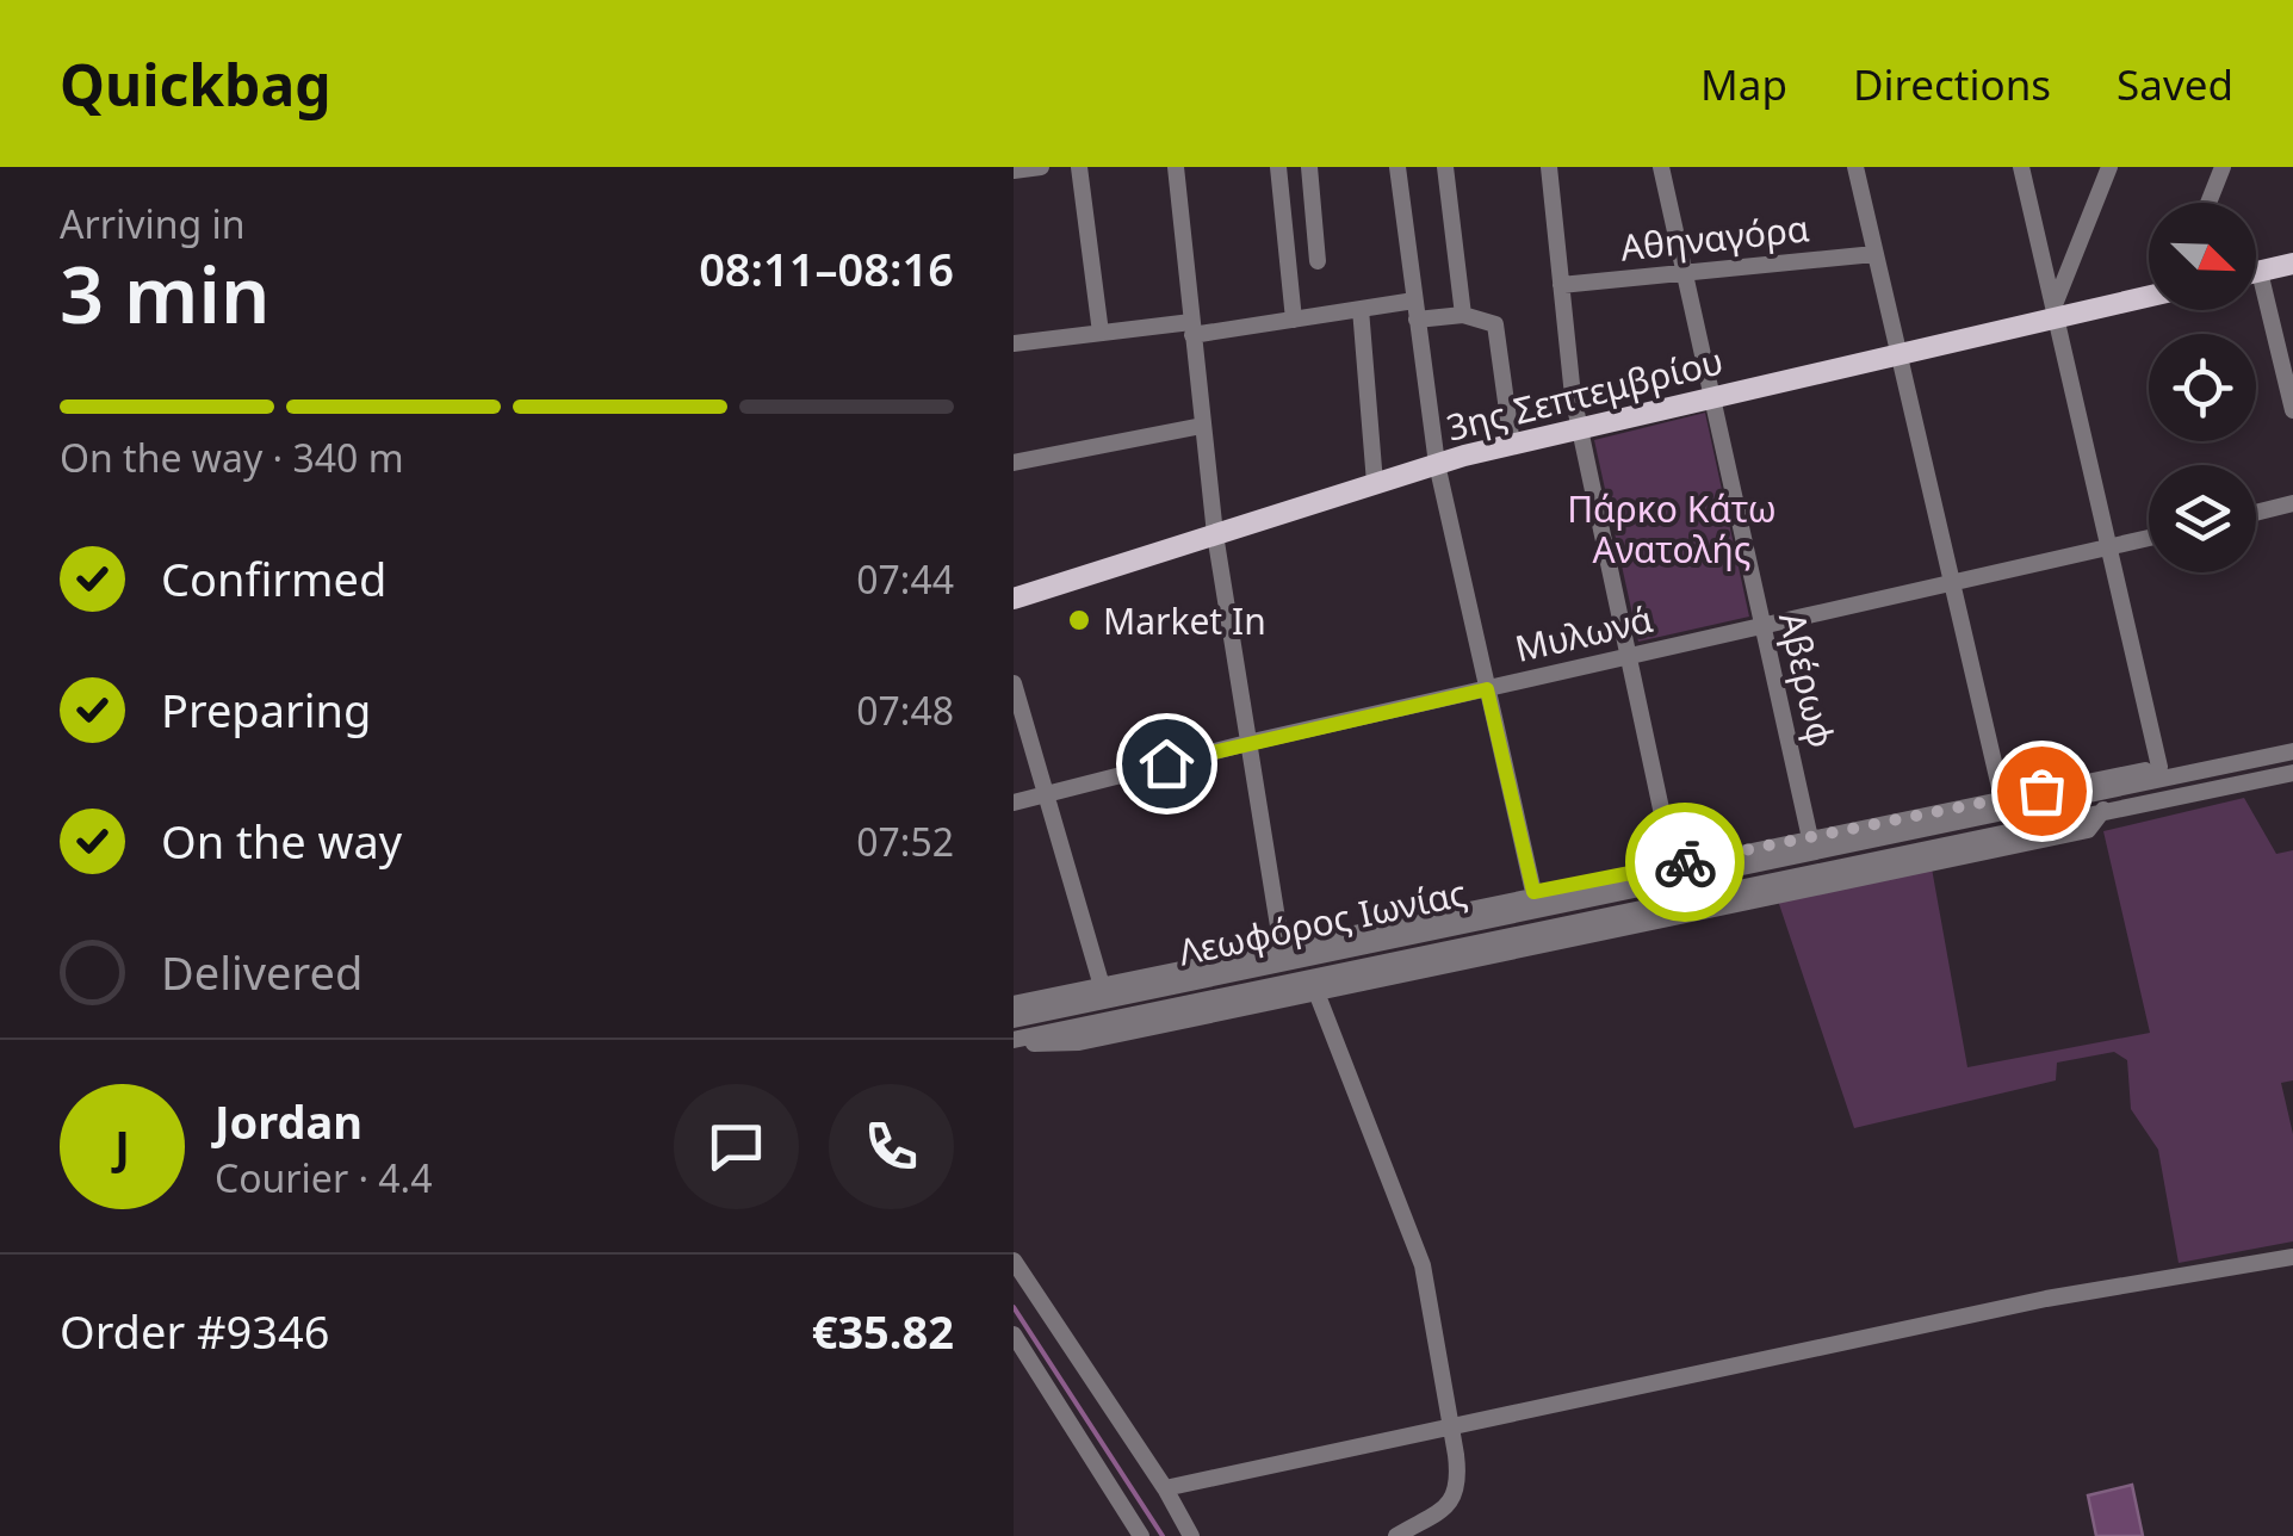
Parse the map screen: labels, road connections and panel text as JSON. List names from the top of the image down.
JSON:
{
  "streets": {
    "main road": ["3ης Σεπτεμβρίου"],
    "street": [
      "Αθηναγόρα",
      "Μυλωνά",
      "Αβέρωφ",
      "Λεωφόρος Ιωνίας"
    ]
  },
  "crossings": [
    ["Αθηναγόρα", "Αβέρωφ"],
    ["3ης Σεπτεμβρίου", "Αβέρωφ"],
    ["Μυλωνά", "Αβέρωφ"],
    ["Αβέρωφ", "Λεωφόρος Ιωνίας"]
  ],
  "parks": ["Πάρκο Κάτω Ανατολής"],
  "places": ["Market In"],
  "north": "bottom right",
  "page": {
    "header": "Quickbag",
    "nav": ["Map", "Directions", "Saved"],
    "heading": ["3 min", "Arriving in", "08:11–08:16"],
    "panel": [
      "Jordan",
      "Courier · 4.4",
      "Order #9346",
      "€35.82"
    ],
    "bar": "On the way · 340 m",
    "list": [
      ["Confirmed", "07:44"],
      ["Preparing", "07:48"],
      ["On the way", "07:52"],
      "Delivered"
    ],
    "round": "J"
  }
}
